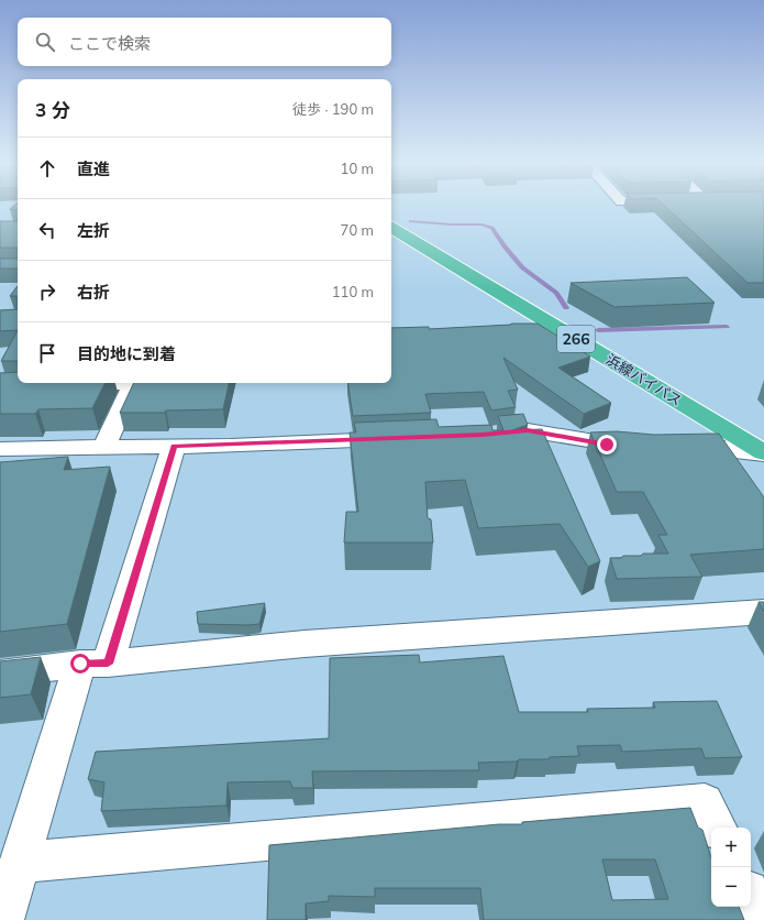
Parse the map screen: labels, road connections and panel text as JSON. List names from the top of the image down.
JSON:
{
  "streets": {
    "highway": ["266", "浜線バイパス"]
  },
  "page": {
    "search": "ここで検索",
    "heading": ["3 分", "徒歩 · 190 m"],
    "list": [
      ["直進", "10 m"],
      ["左折", "70 m"],
      ["右折", "110 m"],
      "目的地に到着"
    ],
    "map_buttons": ["+", "−"]
  }
}
